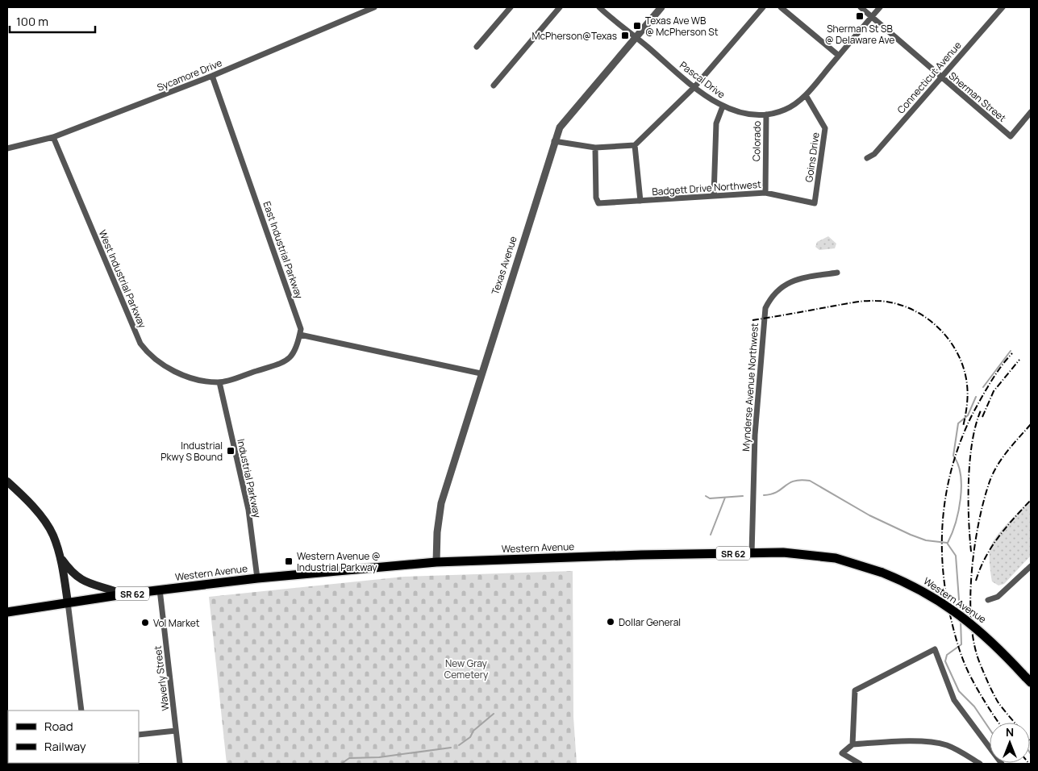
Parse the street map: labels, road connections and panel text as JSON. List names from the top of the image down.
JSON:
{
  "streets": {
    "main road": ["Western Avenue", "SR 62"],
    "street": [
      "Sycamore Drive",
      "Connecticut Avenue",
      "Pascal Drive",
      "Sherman Street",
      "Colorado",
      "Goins Drive",
      "Badgett Drive Northwest",
      "East Industrial Parkway",
      "Texas Avenue",
      "West Industrial Parkway",
      "Mynderse Avenue Northwest",
      "Industrial Parkway",
      "Waverly Street"
    ]
  },
  "crossings": [
    ["Sycamore Drive", "East Industrial Parkway"],
    ["Sycamore Drive", "West Industrial Parkway"],
    ["Connecticut Avenue", "Sherman Street"],
    ["Pascal Drive", "Sherman Street"],
    ["Pascal Drive", "Colorado"],
    ["Pascal Drive", "Goins Drive"],
    ["Pascal Drive", "Texas Avenue"],
    ["Colorado", "Badgett Drive Northwest"],
    ["Goins Drive", "Badgett Drive Northwest"],
    ["Texas Avenue", "Western Avenue"],
    ["West Industrial Parkway", "Industrial Parkway"],
    ["Mynderse Avenue Northwest", "Western Avenue"],
    ["Industrial Parkway", "Western Avenue"],
    ["Western Avenue", "Waverly Street"]
  ],
  "parks": ["New Gray Cemetery"],
  "places": {
    "transit": [
      "Sherman St SB @ Delaware Ave",
      "Texas Ave WB @ McPherson St",
      "McPherson@Texas",
      "Industrial Pkwy S Bound",
      "Western Avenue @ Industrial Parkway"
    ],
    "other": ["Dollar General", "Vol Market"]
  },
  "legend": ["Road", "Railway"],
  "scale_bar": "100 m",
  "north": "top"
}
